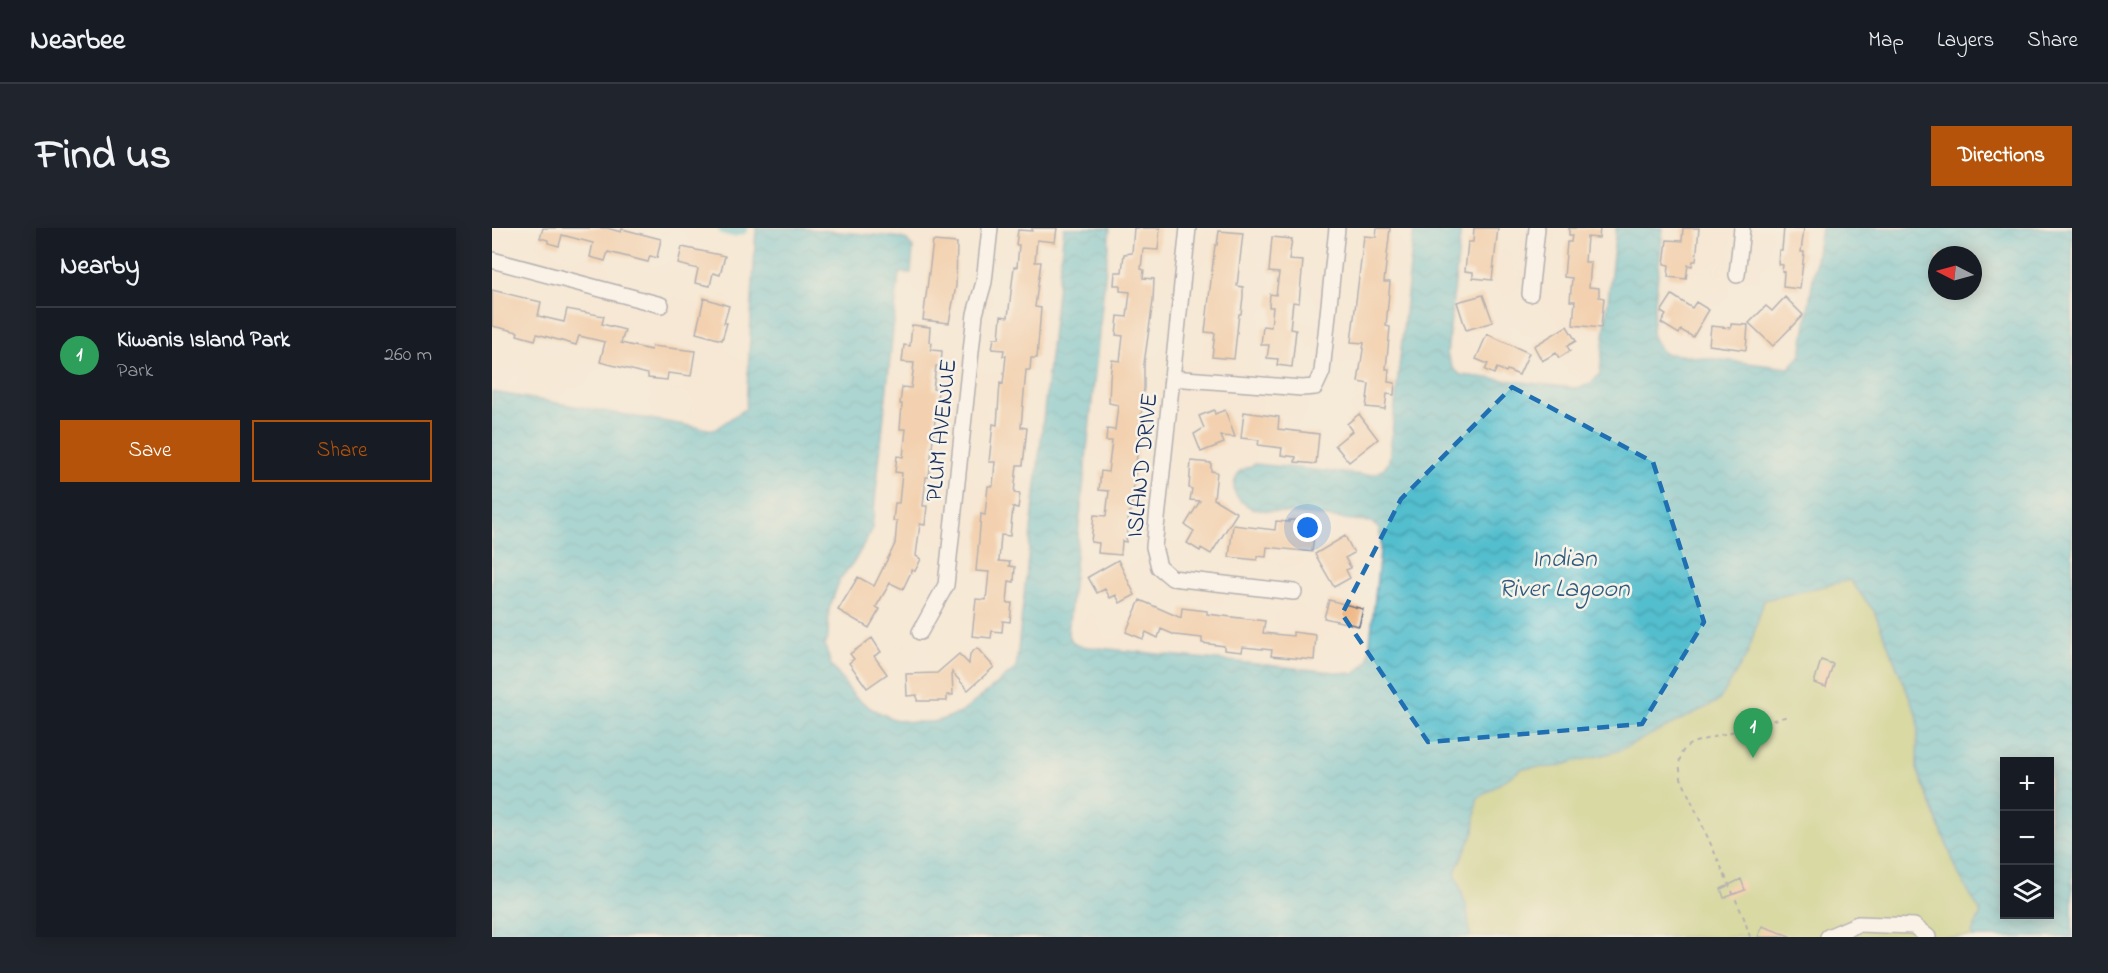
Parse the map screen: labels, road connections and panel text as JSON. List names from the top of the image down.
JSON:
{
  "streets": {
    "street": ["PLUM AVENUE", "ISLAND DRIVE"]
  },
  "water": ["Indian River Lagoon"],
  "north": "left",
  "page": {
    "header": "Nearbee",
    "nav": ["Map", "Layers", "Share"],
    "title": "Find us",
    "buttons": [
      "Directions",
      ["Save", "Share"]
    ],
    "heading": "Nearby",
    "list": [
      {
        "mark": "1",
        "name": "Kiwanis Island Park",
        "note": "Park",
        "value": "260 m"
      }
    ],
    "pins": "1",
    "map_buttons": ["+", "−"]
  }
}
